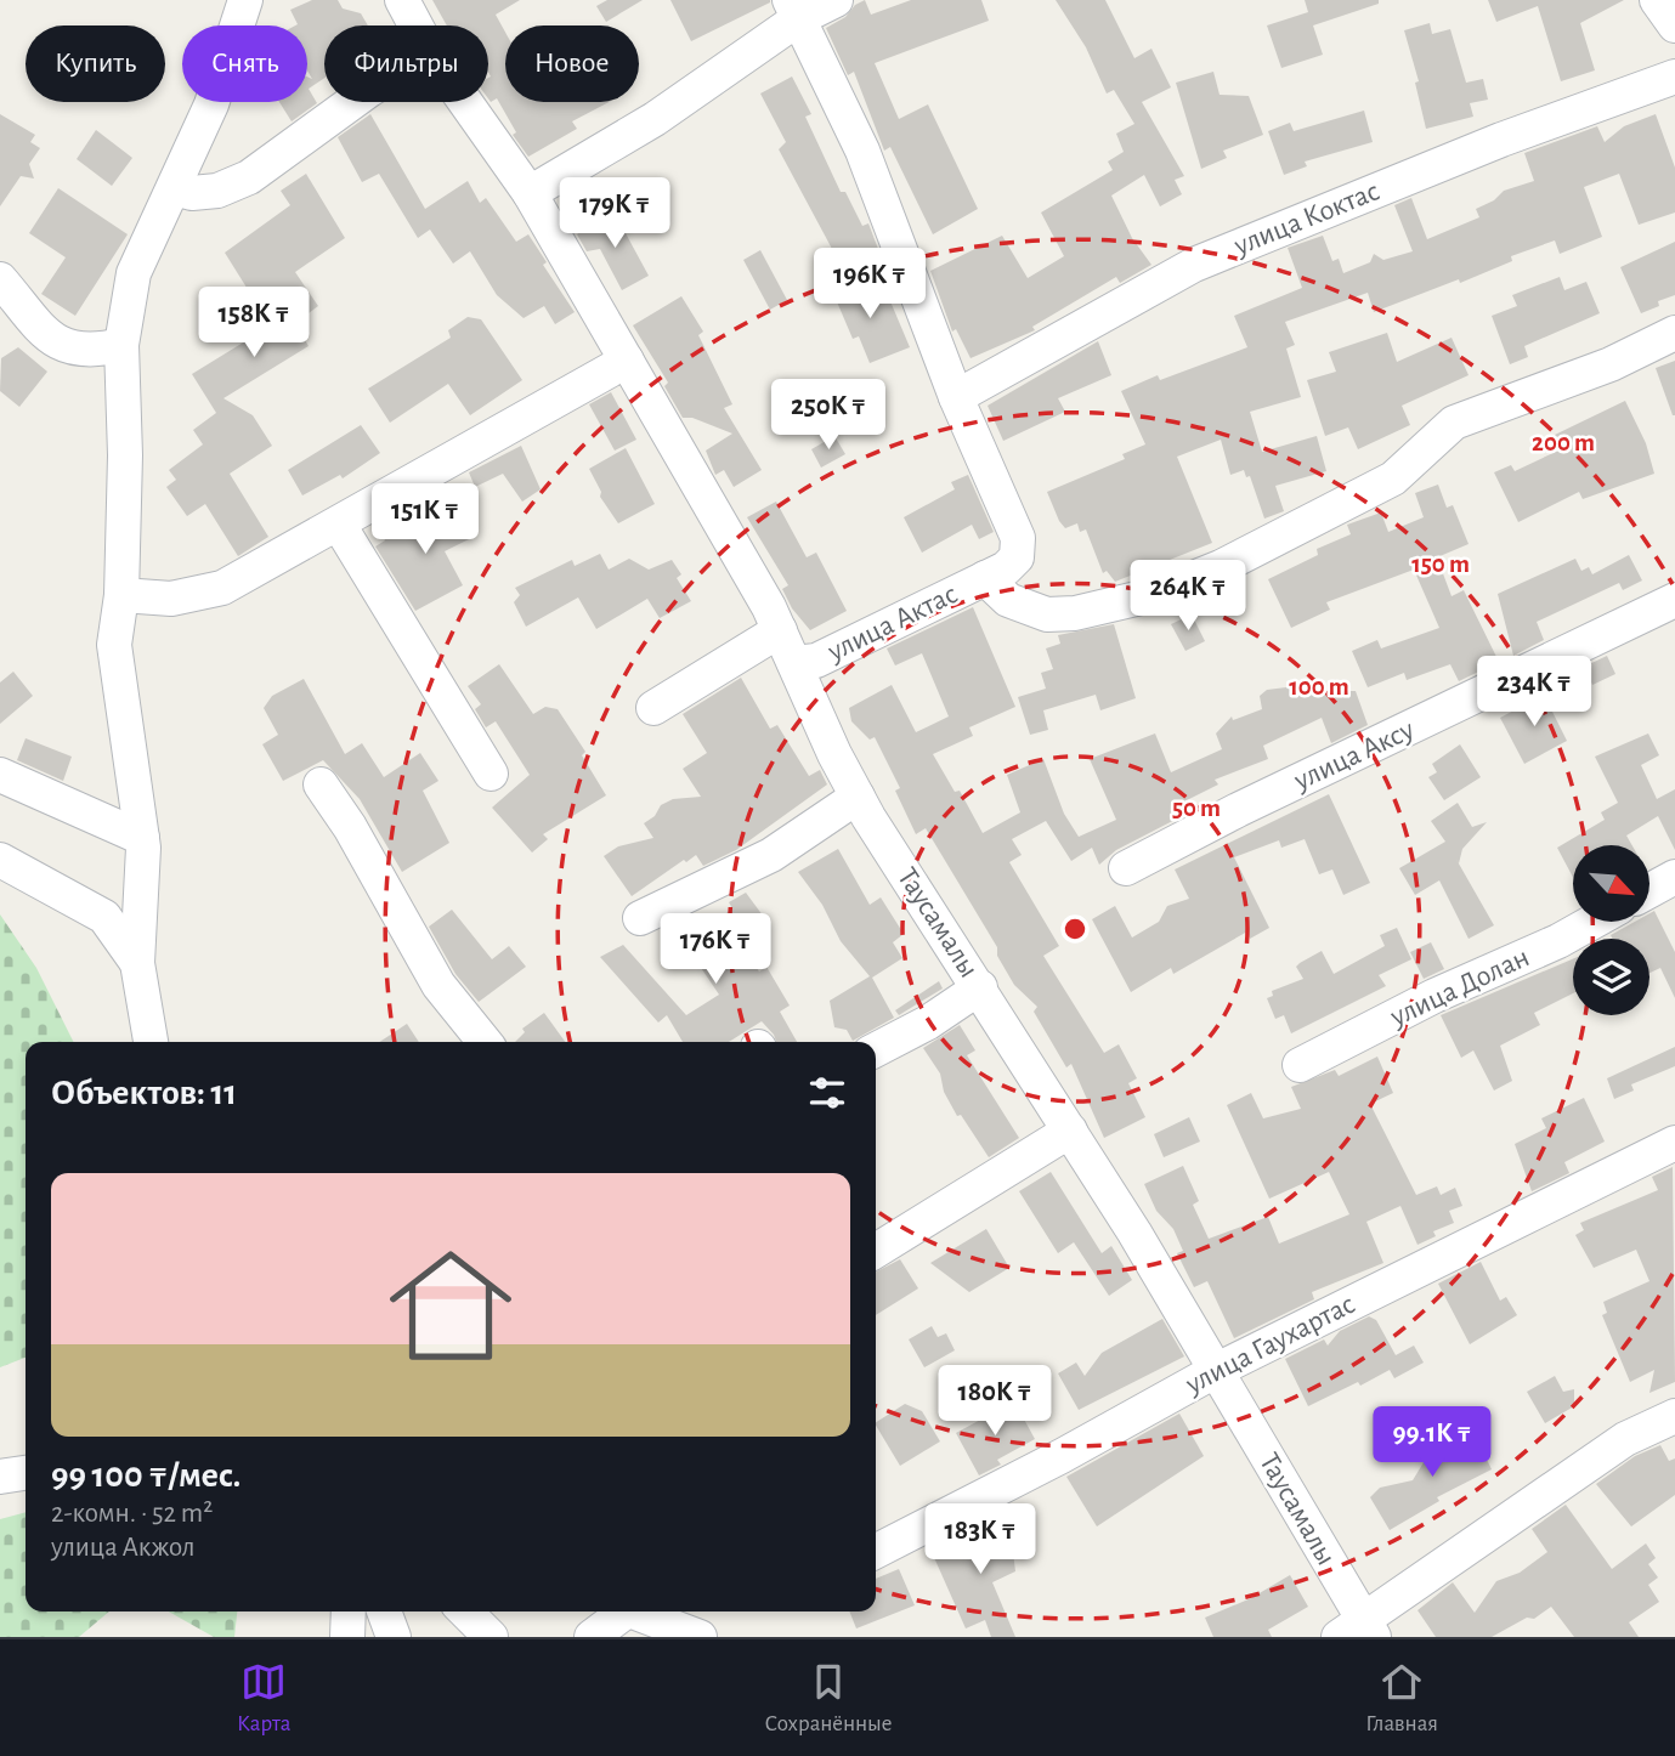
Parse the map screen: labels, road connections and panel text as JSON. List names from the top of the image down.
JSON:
{
  "streets": {
    "street": [
      "улица Коктас",
      "улица Актас",
      "улица Аксу",
      "Таусамалы",
      "улица Долан",
      "улица Гаухартас"
    ]
  },
  "crossings": [
    ["улица Актас", "Таусамалы"],
    ["Таусамалы", "улица Гаухартас"]
  ],
  "north": "bottom right",
  "page": {
    "chip": [
      "Купить",
      "Снять",
      "Фильтры",
      "Новое"
    ],
    "price": [
      "179K ₸",
      "196K ₸",
      "158K ₸",
      "250K ₸",
      "151K ₸",
      "264K ₸",
      "234K ₸",
      "176K ₸",
      "180K ₸",
      "99.1K ₸",
      "183K ₸"
    ],
    "heading": "Объектов: 11",
    "list": [
      {
        "name": "99 100 ₸/мес.",
        "note": "2-комн. · 52 m² · улица Акжол"
      }
    ],
    "tabs": ["Карта", "Сохранённые", "Главная"]
  },
  "rings": [
    "200 m",
    "150 m",
    "100 m",
    "50 m"
  ]
}
